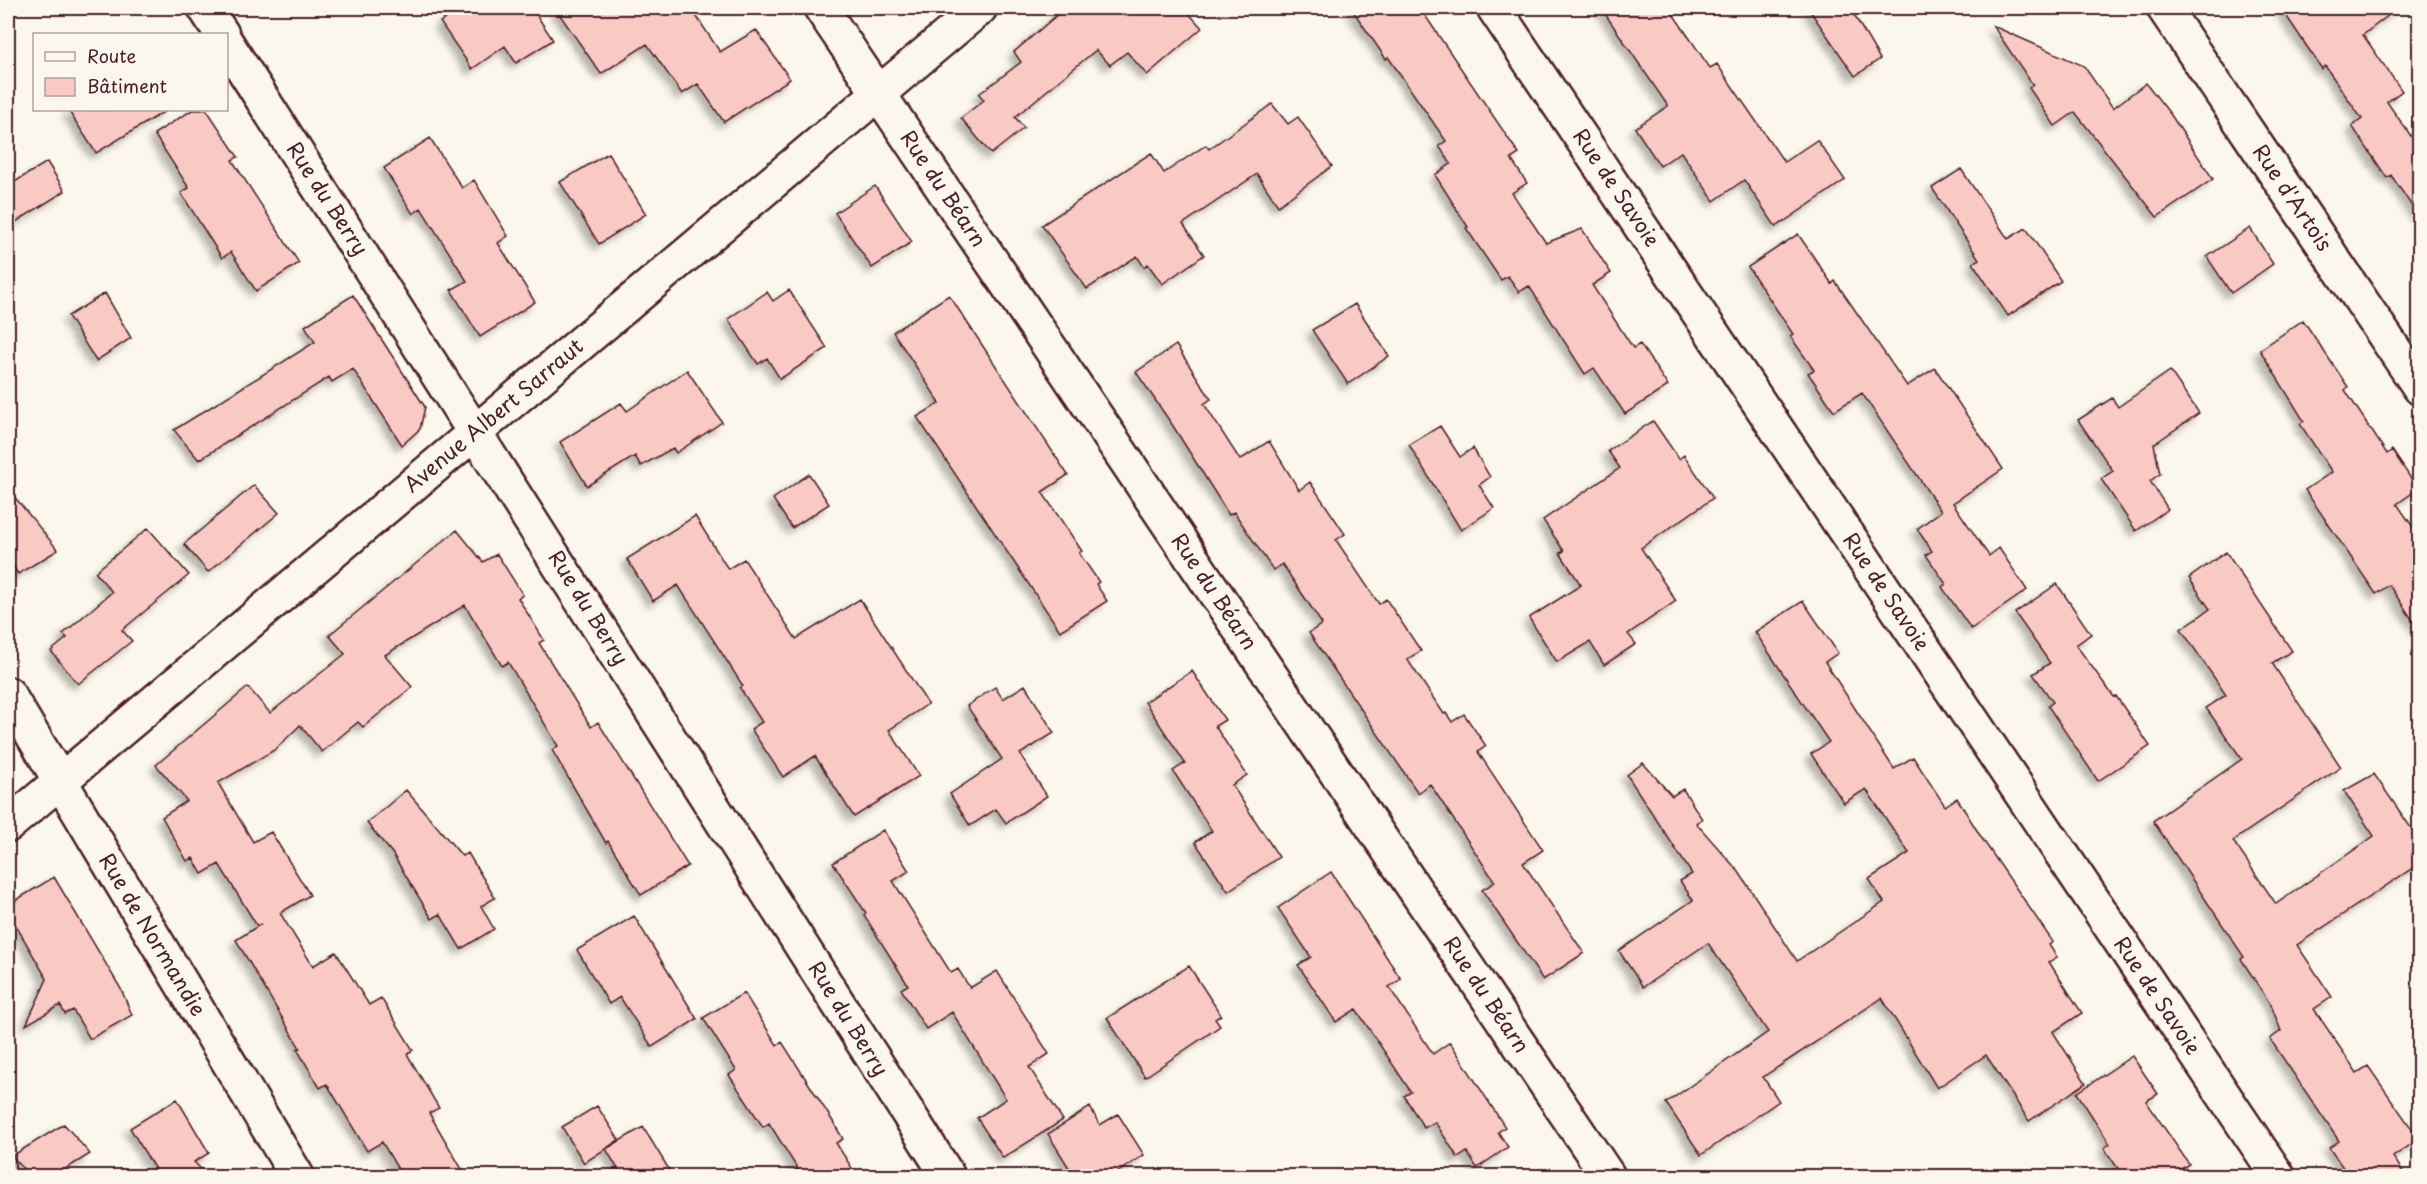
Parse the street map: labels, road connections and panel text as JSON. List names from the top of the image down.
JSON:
{
  "streets": {
    "street": [
      "Rue de Savoie",
      "Rue du Béarn",
      "Rue d'Artois",
      "Rue du Berry",
      "Avenue Albert Sarraut",
      "Rue de Normandie"
    ]
  },
  "crossings": [
    ["Rue du Béarn", "Avenue Albert Sarraut"],
    ["Rue du Berry", "Avenue Albert Sarraut"],
    ["Avenue Albert Sarraut", "Rue de Normandie"]
  ],
  "legend": ["Route", "Bâtiment"]
}
